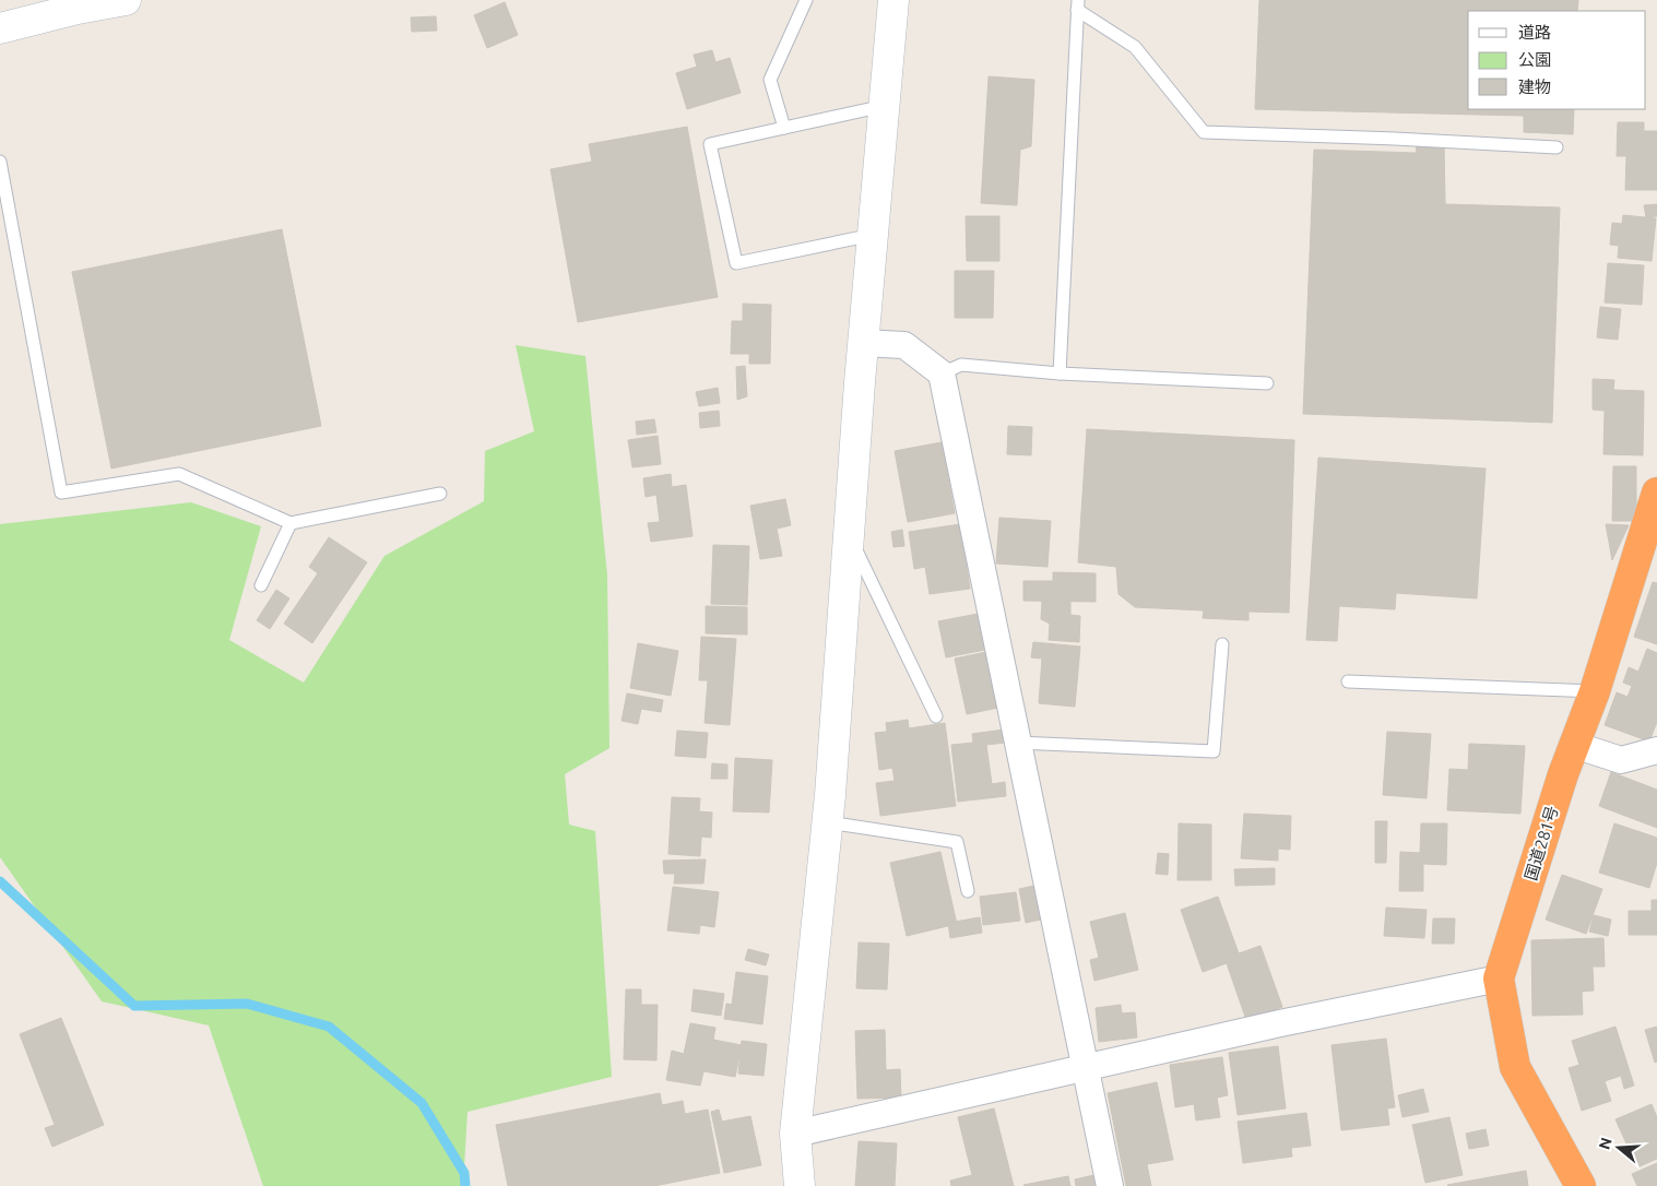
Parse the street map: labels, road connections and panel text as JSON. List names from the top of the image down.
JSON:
{
  "streets": {
    "highway": ["国道281号"]
  },
  "legend": ["道路", "公園", "建物"],
  "north": "left"
}
